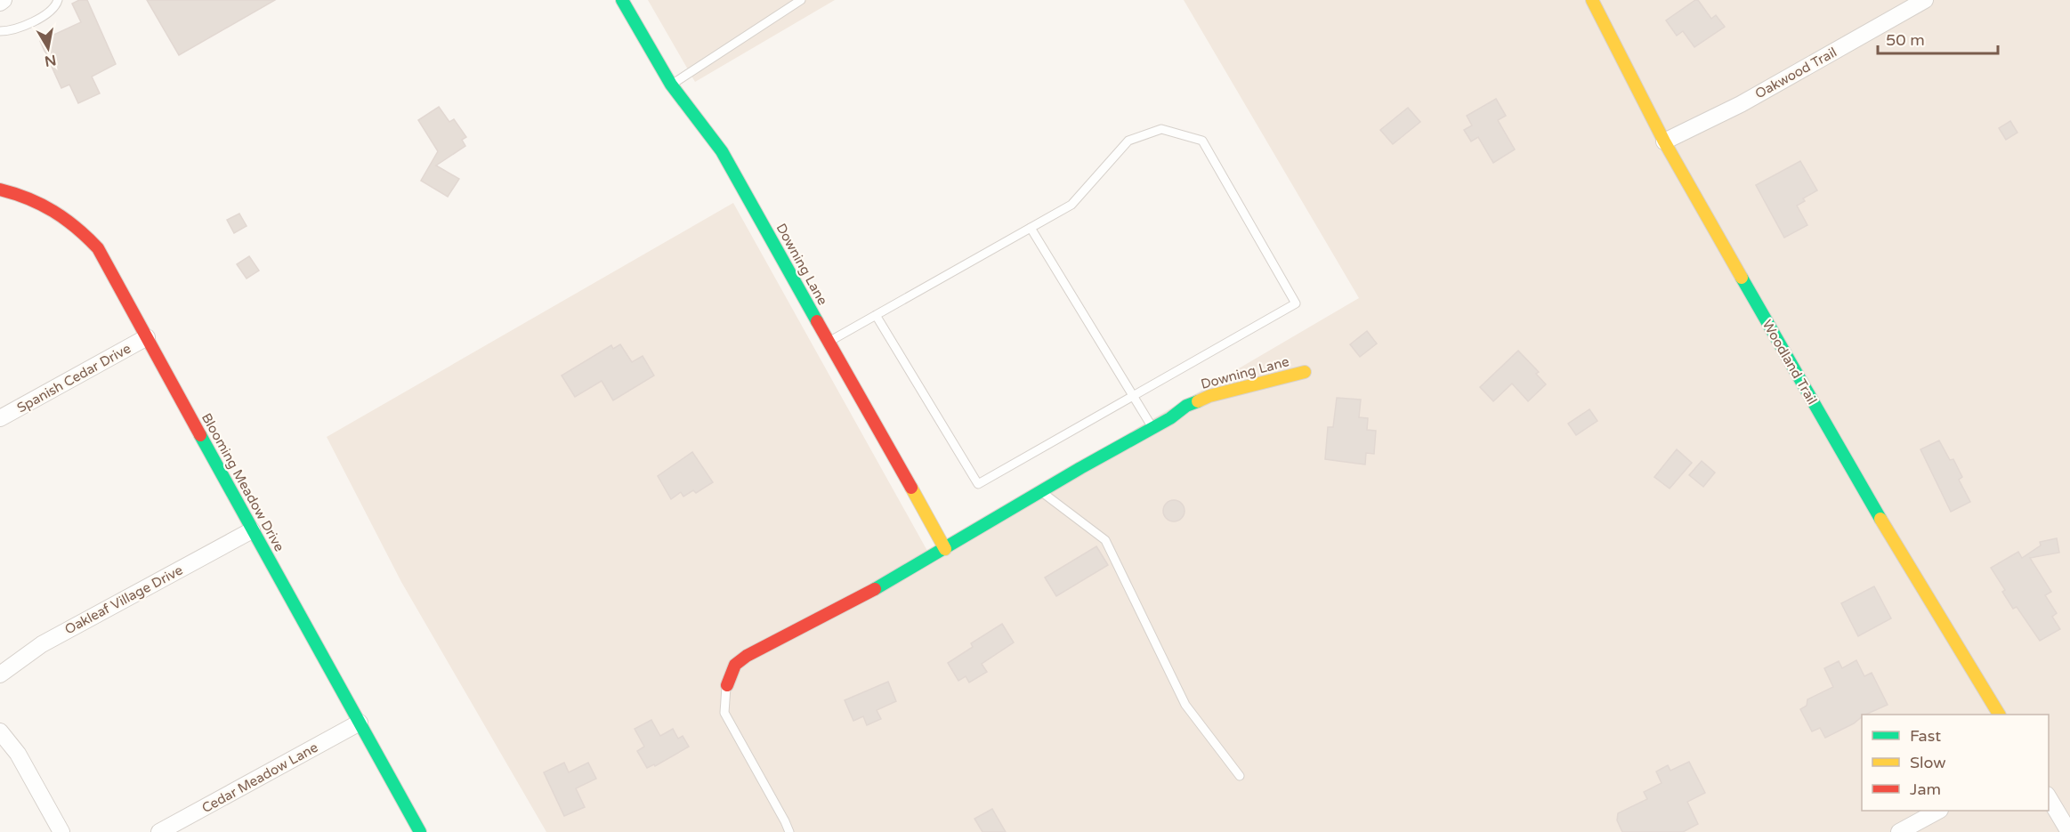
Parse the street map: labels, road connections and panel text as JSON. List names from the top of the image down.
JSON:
{
  "streets": {
    "street": [
      "Oakwood Trail",
      "Downing Lane",
      "Woodland Trail",
      "Spanish Cedar Drive",
      "Blooming Meadow Drive",
      "Oakleaf Village Drive",
      "Cedar Meadow Lane"
    ]
  },
  "crossings": [
    ["Oakwood Trail", "Woodland Trail"],
    ["Spanish Cedar Drive", "Blooming Meadow Drive"],
    ["Blooming Meadow Drive", "Oakleaf Village Drive"],
    ["Blooming Meadow Drive", "Cedar Meadow Lane"]
  ],
  "legend": ["Fast", "Slow", "Jam"],
  "scale_bar": "50 m",
  "north": "bottom"
}
